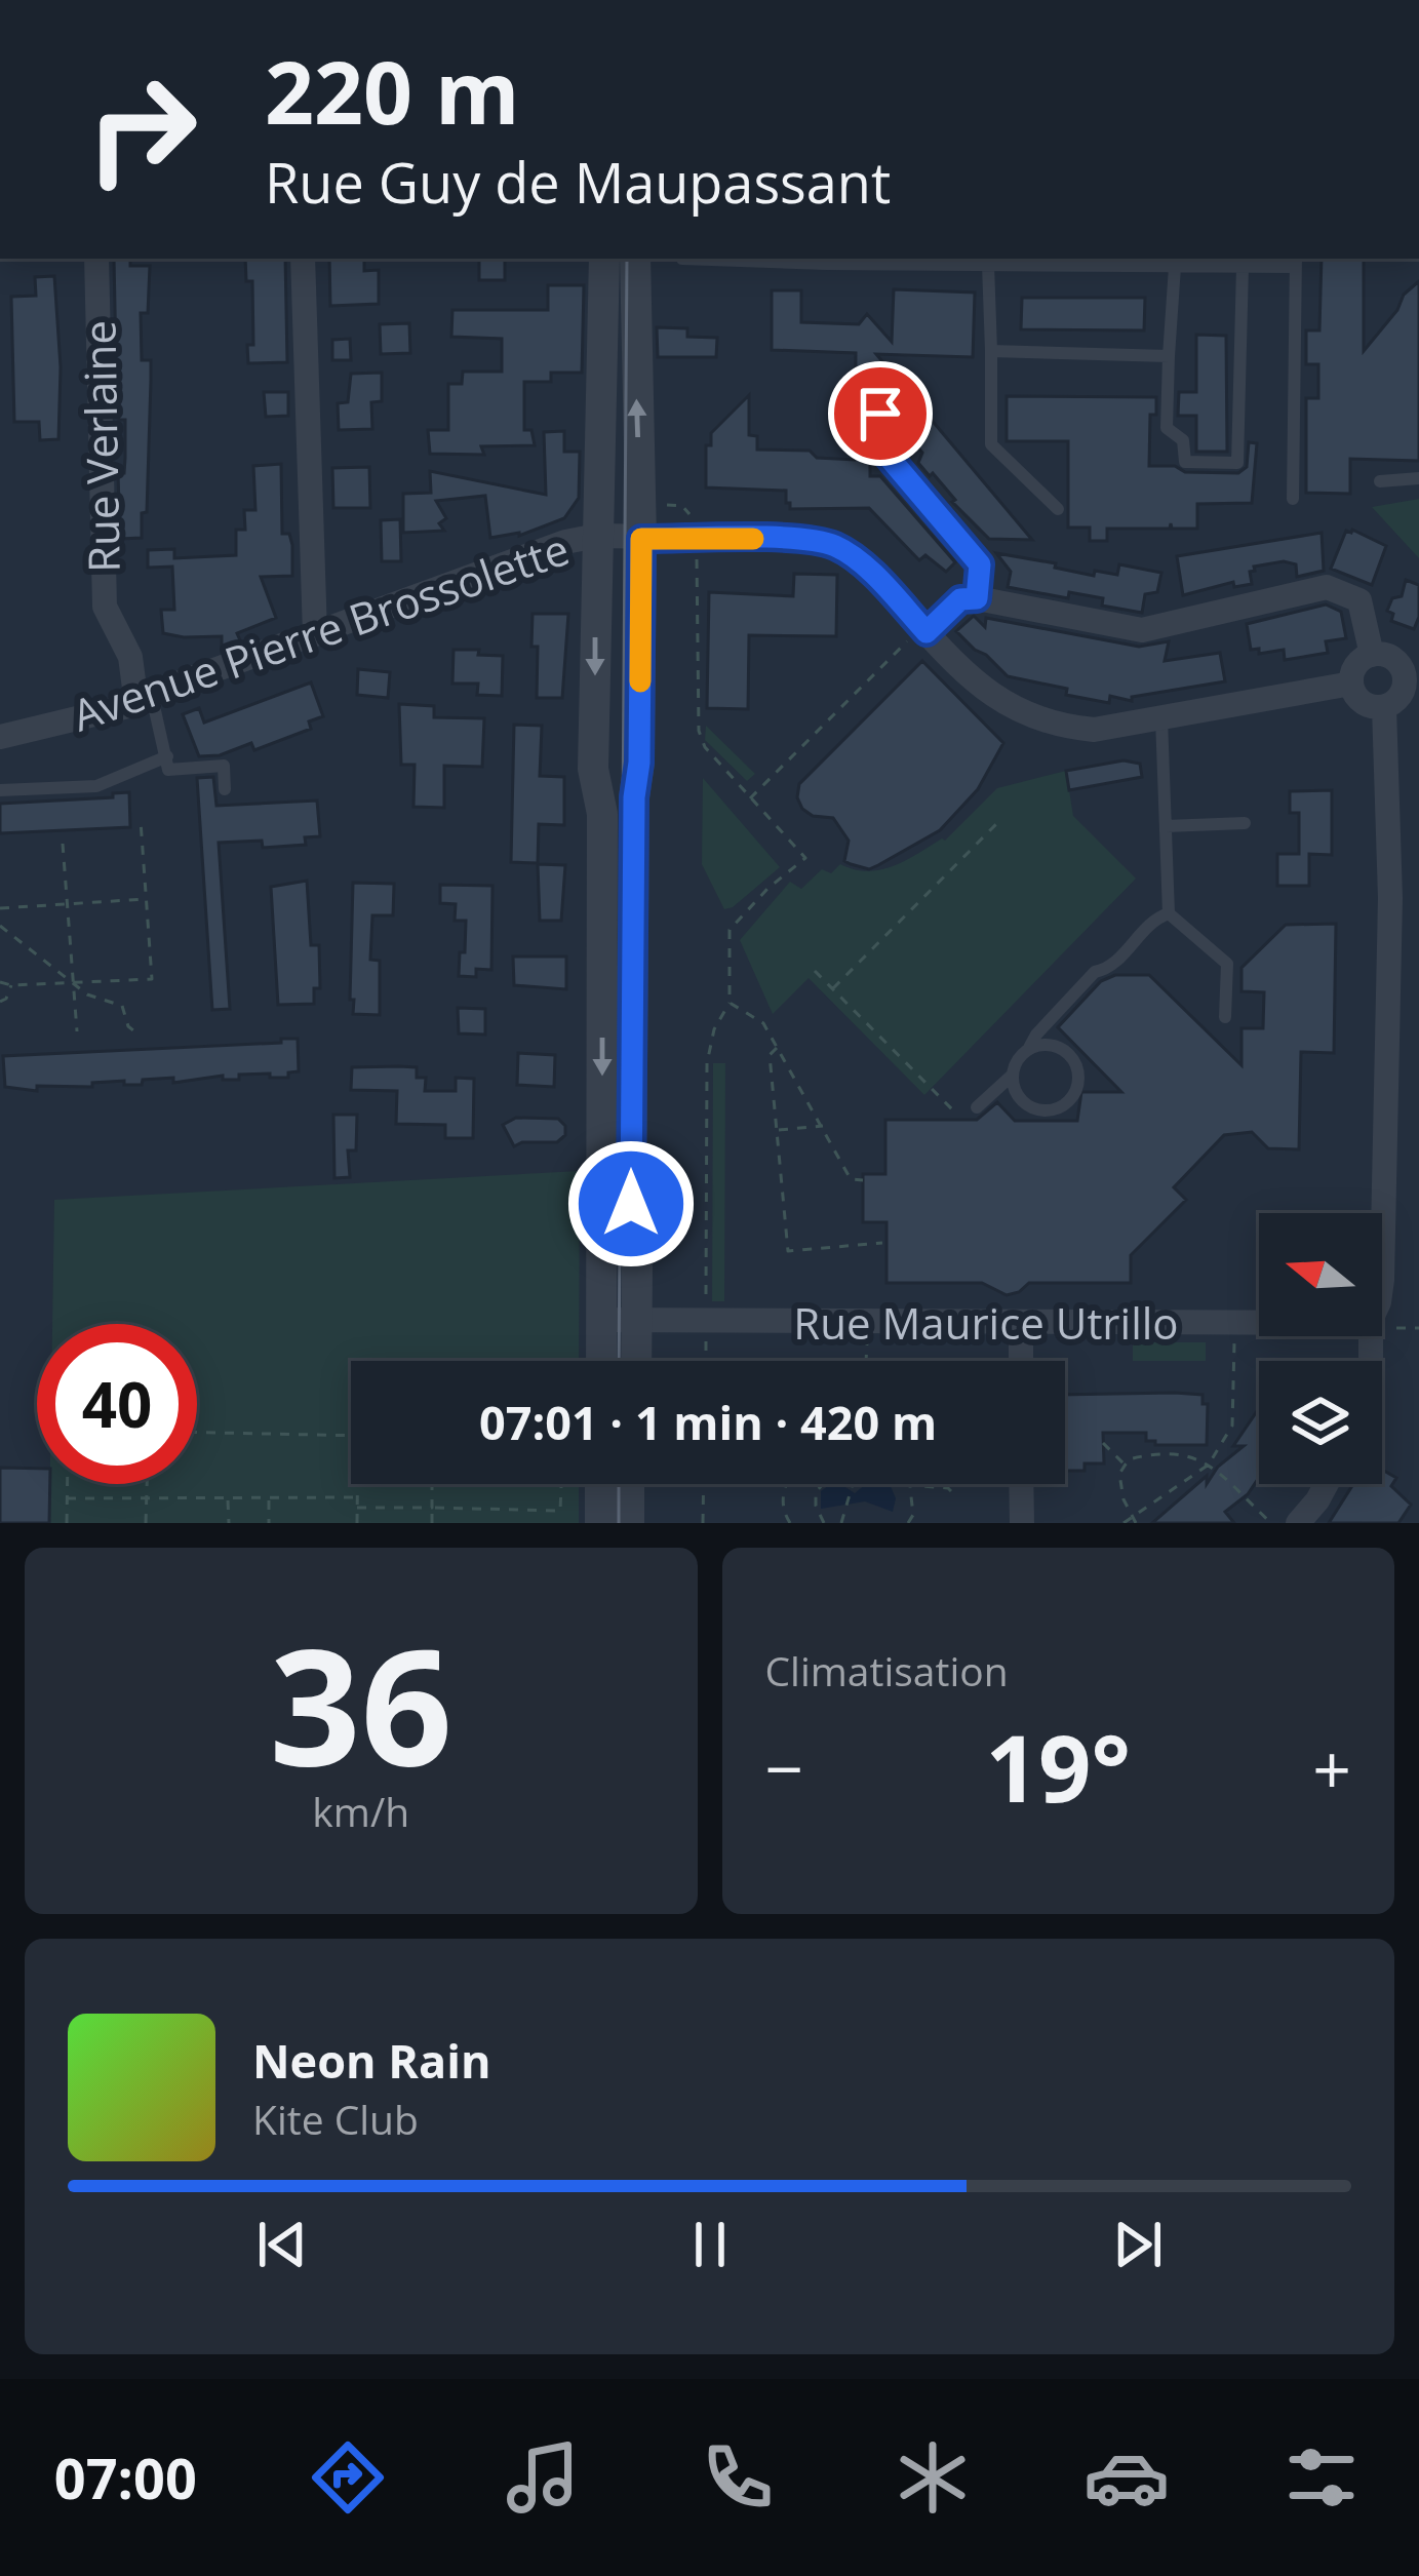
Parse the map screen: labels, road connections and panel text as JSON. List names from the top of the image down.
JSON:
{
  "streets": {
    "street": ["Rue Verlaine", "Avenue Pierre Brossolette", "Rue Maurice Utrillo"]
  },
  "crossings": [
    ["Rue Verlaine", "Avenue Pierre Brossolette"]
  ],
  "north": "left",
  "page": {
    "turn": ["220 m", "Rue Guy de Maupassant"],
    "limit": "40",
    "trip": "07:01 · 1 min · 420 m",
    "tile": [
      ["36", "km/h"],
      "Climatisation"
    ],
    "heat": ["−", "19°", "+"],
    "song": ["Neon Rain", "Kite Club"],
    "tabs": "07:00"
  }
}
